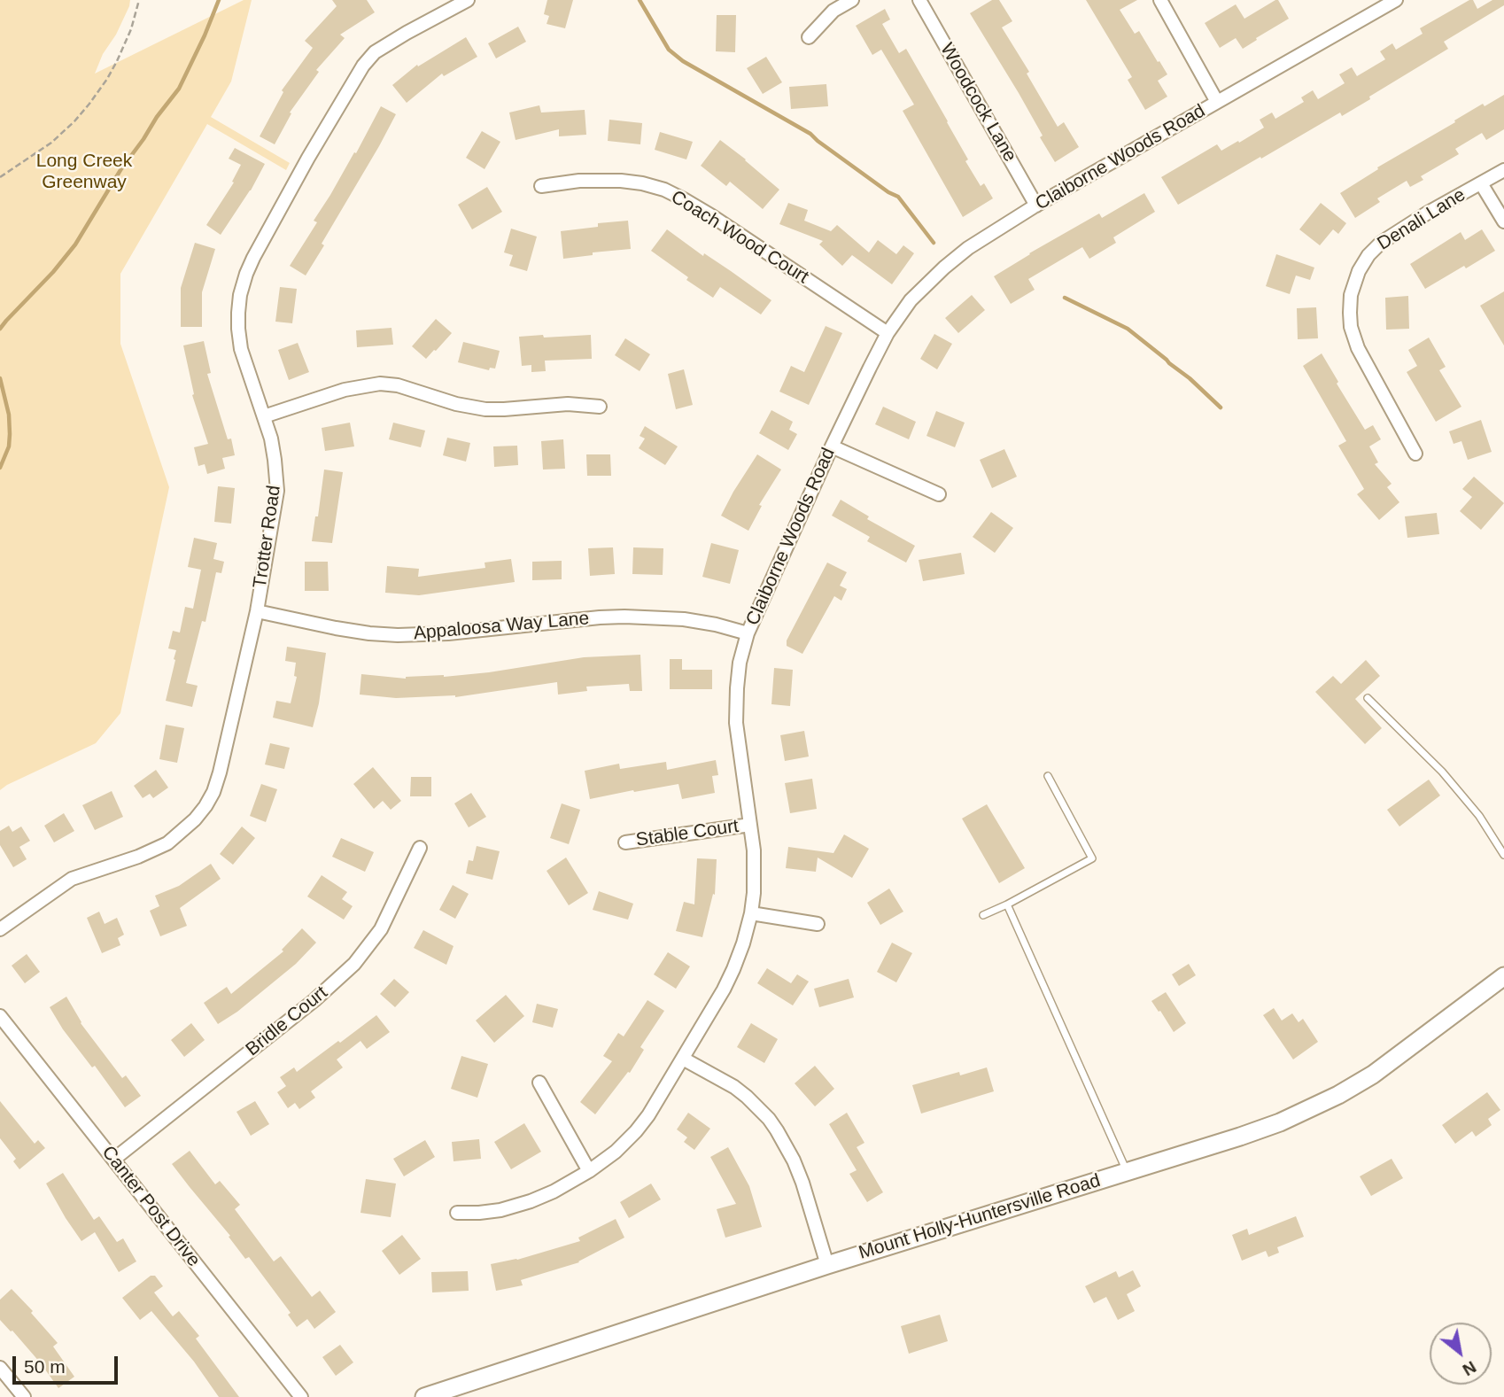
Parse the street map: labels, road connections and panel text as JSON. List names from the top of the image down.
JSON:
{
  "streets": {
    "main road": ["Mount Holly-Huntersville Road"],
    "street": [
      "Woodcock Lane",
      "Claiborne Woods Road",
      "Denali Lane",
      "Coach Wood Court",
      "Trotter Road",
      "Appaloosa Way Lane",
      "Stable Court",
      "Bridle Court",
      "Canter Post Drive"
    ]
  },
  "crossings": [
    ["Woodcock Lane", "Claiborne Woods Road"],
    ["Claiborne Woods Road", "Coach Wood Court"],
    ["Claiborne Woods Road", "Appaloosa Way Lane"],
    ["Claiborne Woods Road", "Stable Court"],
    ["Trotter Road", "Appaloosa Way Lane"],
    ["Bridle Court", "Canter Post Drive"]
  ],
  "parks": ["Long Creek Greenway"],
  "scale_bar": "50 m",
  "north": "bottom right"
}
